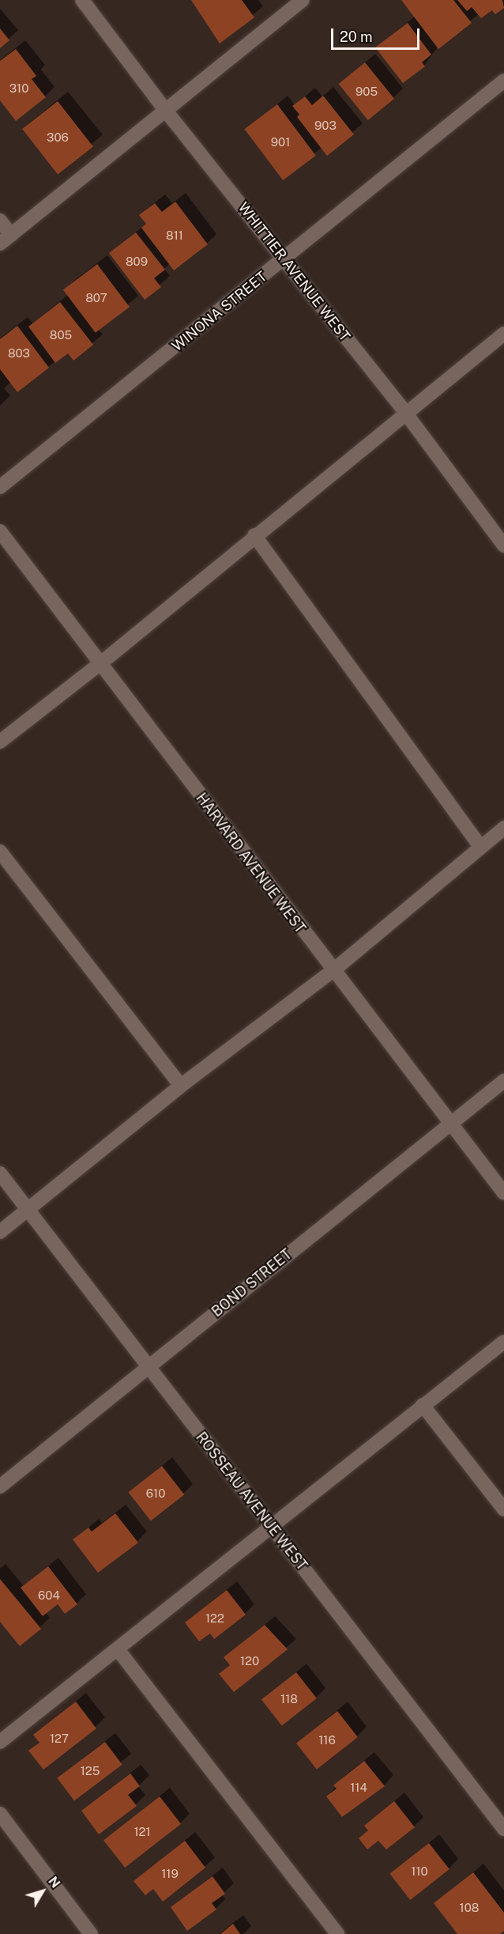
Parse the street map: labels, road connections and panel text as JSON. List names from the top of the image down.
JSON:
{
  "streets": {
    "street": [
      "WHITTIER AVENUE WEST",
      "WINONA STREET",
      "HARVARD AVENUE WEST",
      "BOND STREET",
      "ROSSEAU AVENUE WEST"
    ]
  },
  "crossings": [
    ["WHITTIER AVENUE WEST", "WINONA STREET"],
    ["HARVARD AVENUE WEST", "BOND STREET"],
    ["BOND STREET", "ROSSEAU AVENUE WEST"]
  ],
  "house_numbers": [
    "310",
    "905",
    "903",
    "306",
    "901",
    "811",
    "809",
    "807",
    "805",
    "803",
    "610",
    "604",
    "122",
    "120",
    "118",
    "127",
    "116",
    "125",
    "114",
    "121",
    "110",
    "119",
    "108"
  ],
  "scale_bar": "20 m",
  "north": "top right"
}
